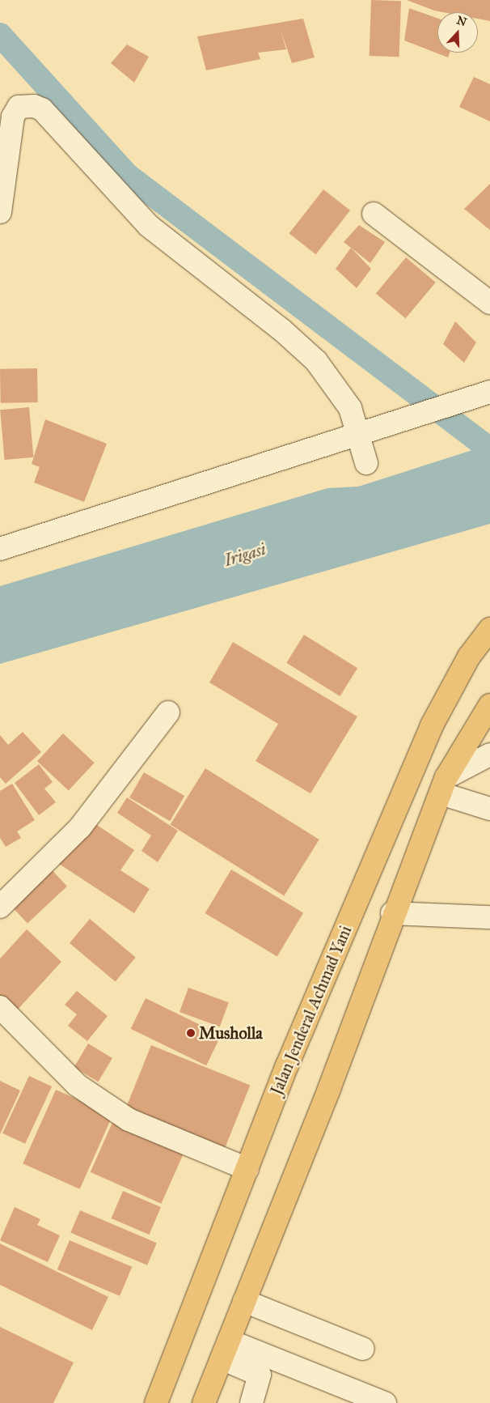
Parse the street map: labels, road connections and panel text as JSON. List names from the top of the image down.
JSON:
{
  "streets": {
    "highway": ["Jalan Jenderal Achmad Yani"]
  },
  "water": ["Irigasi"],
  "places": ["Musholla"],
  "north": "top"
}
